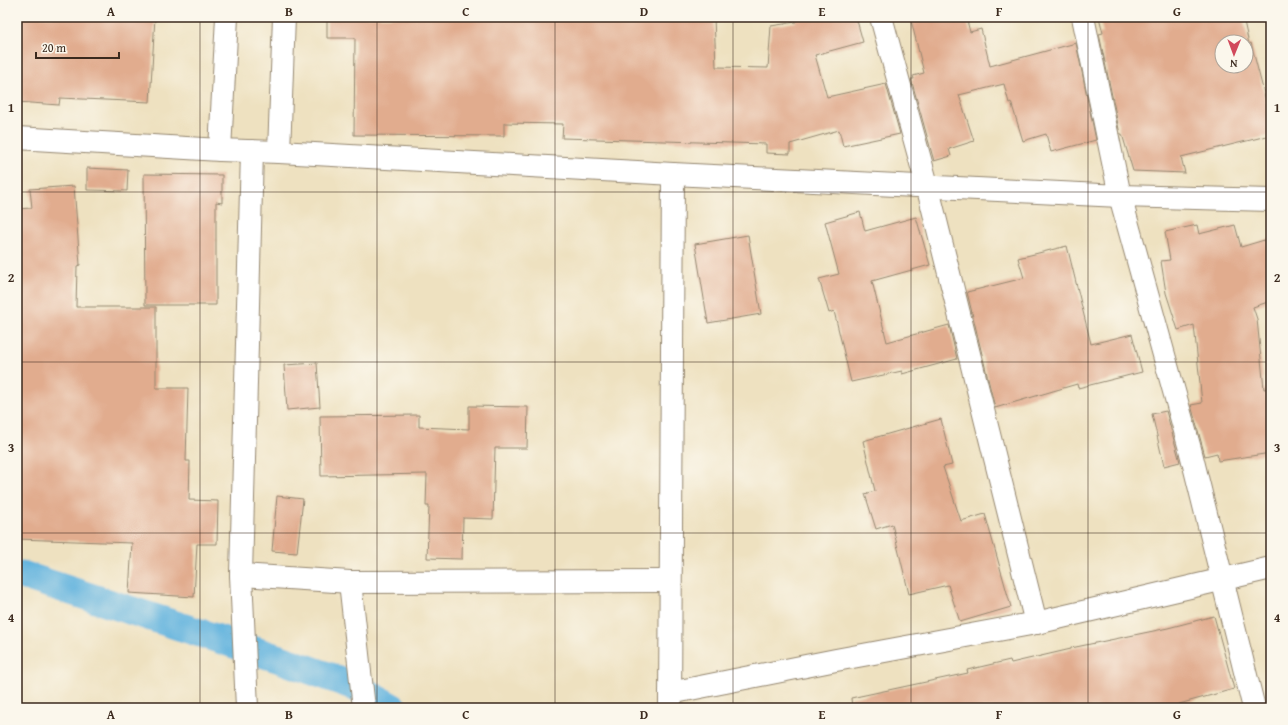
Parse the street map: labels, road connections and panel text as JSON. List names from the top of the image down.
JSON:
{
  "scale_bar": "20 m",
  "north": "bottom",
  "grid": {
    "columns": [
      "A",
      "B",
      "C",
      "D",
      "E",
      "F",
      "G"
    ],
    "rows": [
      "1",
      "2",
      "3",
      "4"
    ]
  }
}
